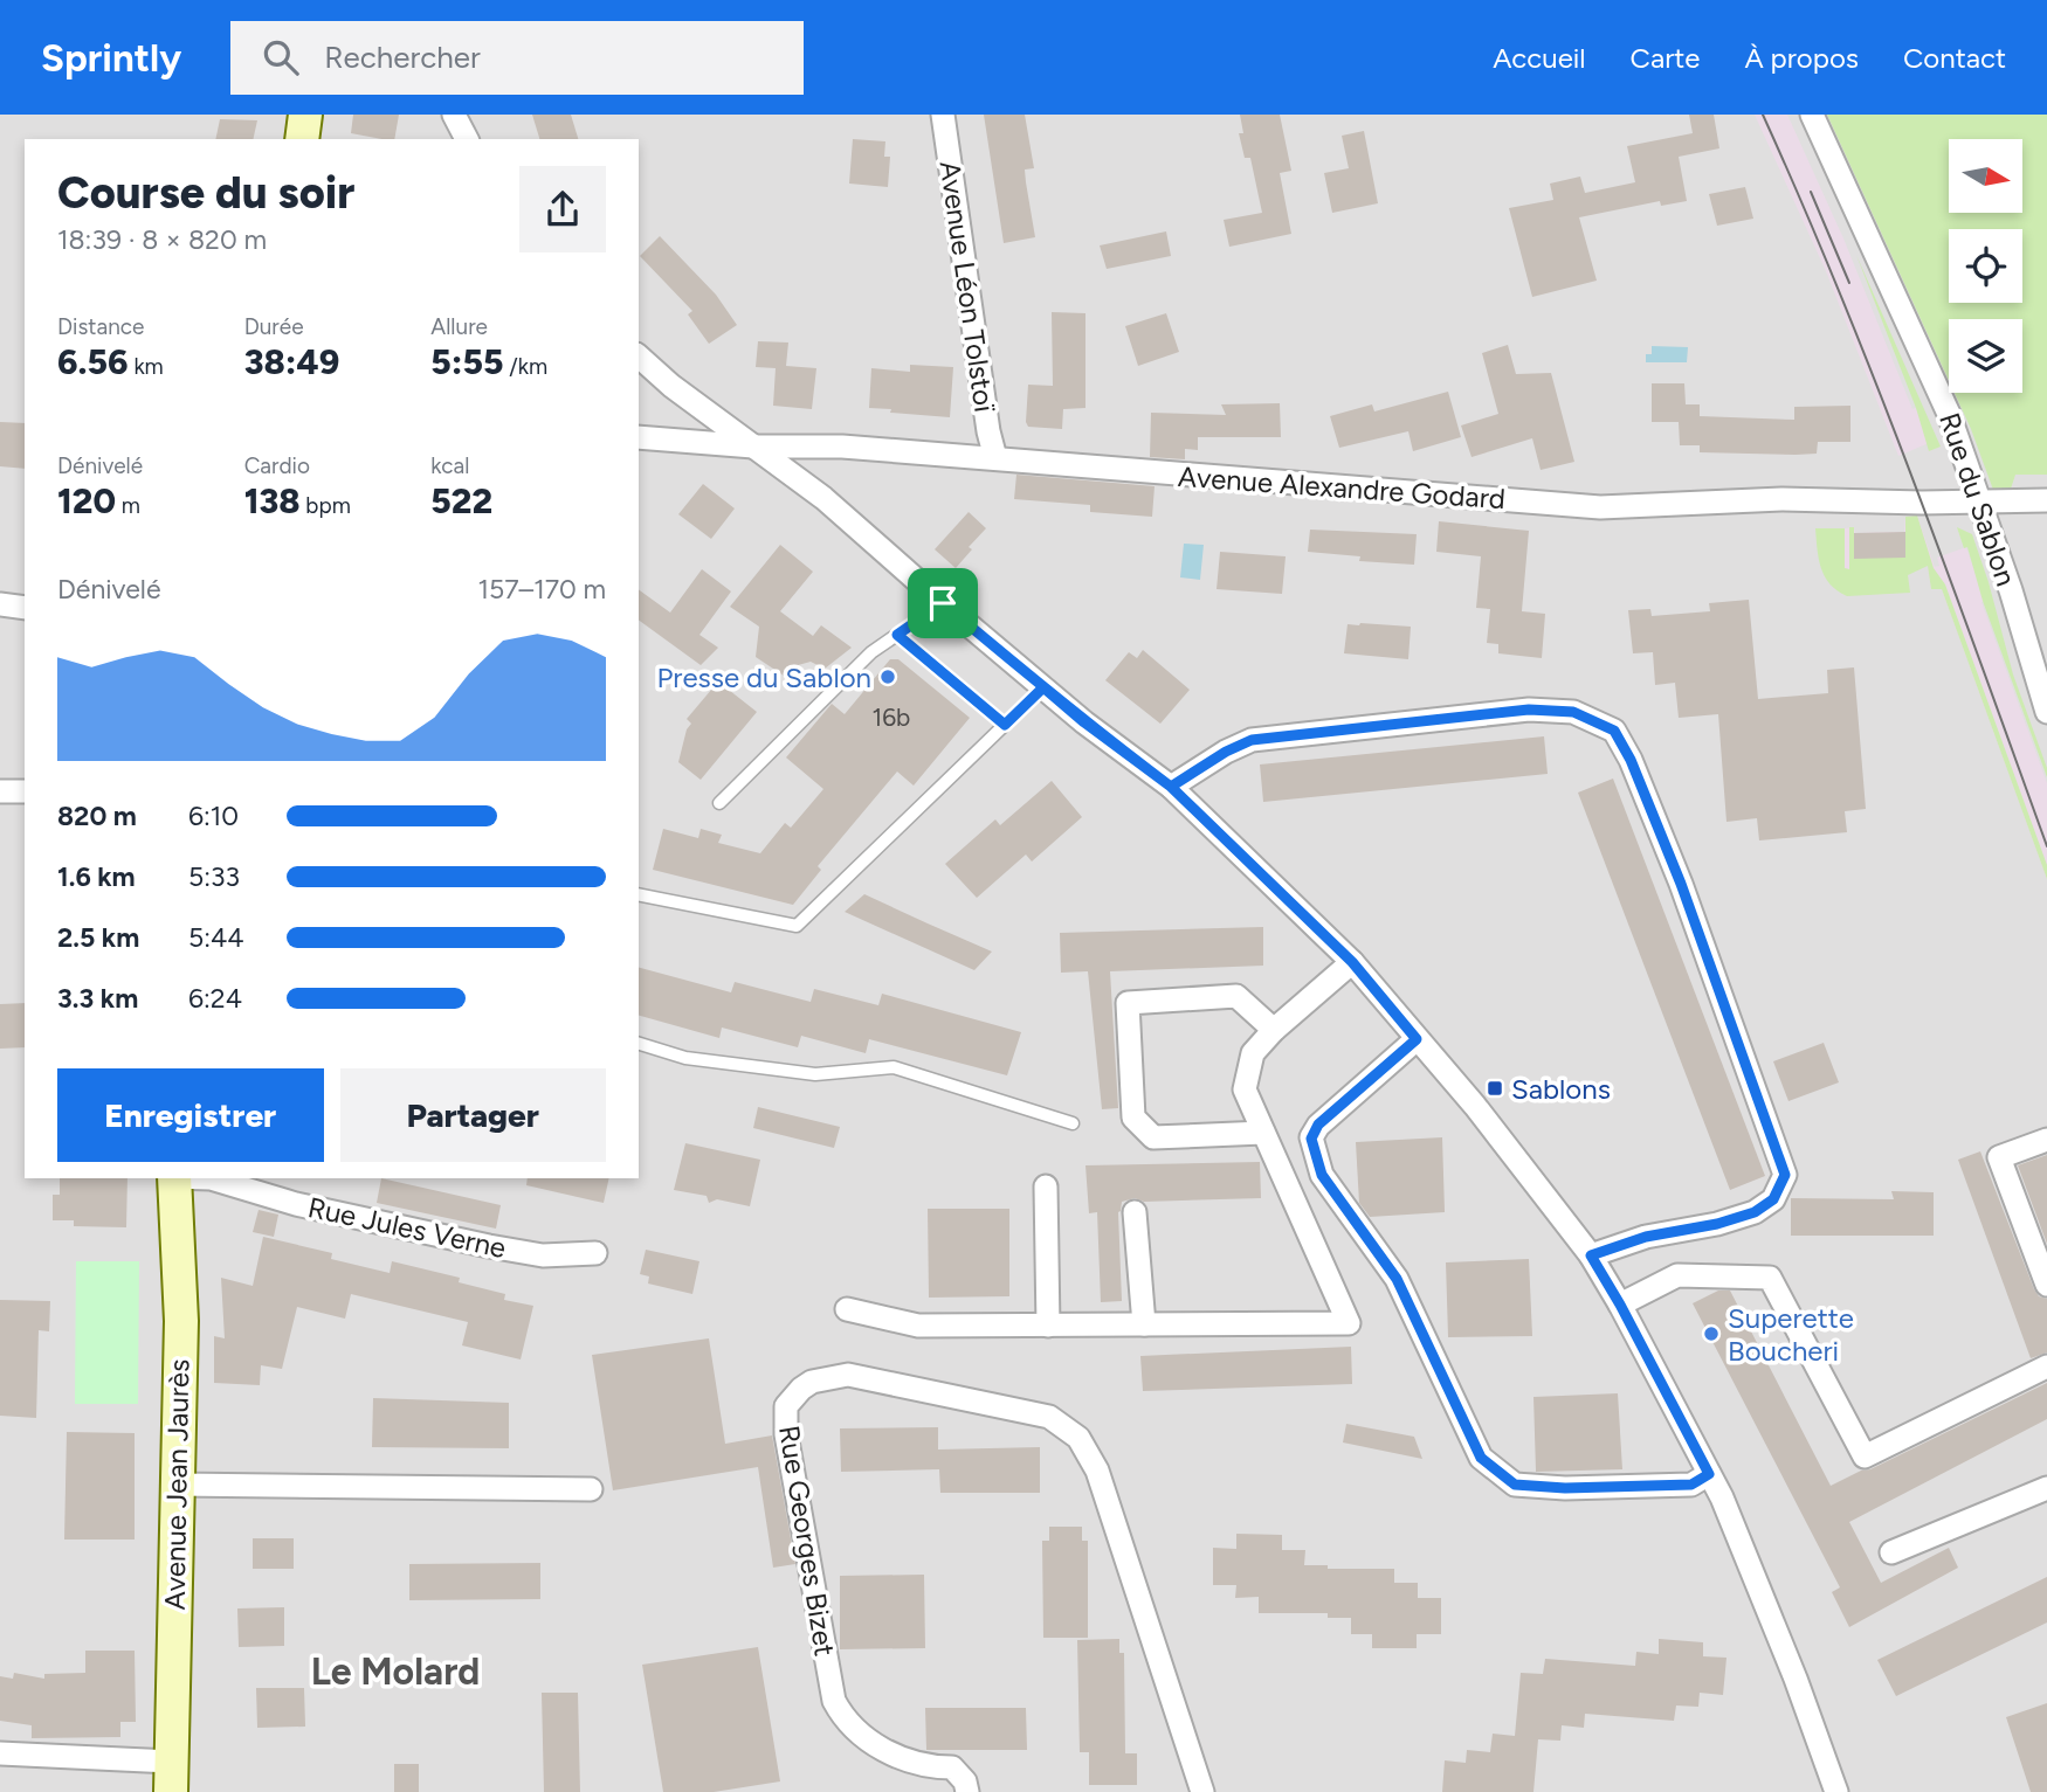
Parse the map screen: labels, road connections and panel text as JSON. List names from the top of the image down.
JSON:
{
  "streets": {
    "main road": ["Avenue Jean Jaurès"],
    "street": [
      "Avenue Léon Tolstoï",
      "Avenue Alexandre Godard",
      "Rue du Sablon",
      "Rue Jules Verne",
      "Rue Georges Bizet"
    ]
  },
  "crossings": [
    ["Avenue Léon Tolstoï", "Avenue Alexandre Godard"],
    ["Avenue Alexandre Godard", "Rue du Sablon"]
  ],
  "districts": ["Le Molard"],
  "places": {
    "other": ["Presse du Sablon", "Superette Boucheri"],
    "transit": ["Sablons"]
  },
  "house_numbers": ["16b"],
  "north": "right",
  "page": {
    "header": "Sprintly",
    "search": "Rechercher",
    "nav": [
      "Accueil",
      "Carte",
      "À propos",
      "Contact"
    ],
    "heading": ["Course du soir", "18:39 · 8 × 820 m"],
    "stats": [
      ["Distance", "6.56 km"],
      ["Durée", "38:49"],
      ["Allure", "5:55 /km"],
      ["Dénivelé", "120 m"],
      ["Cardio", "138 bpm"],
      ["kcal", "522"]
    ],
    "chart": ["Dénivelé", "157–170 m"],
    "list": [
      {
        "name": "820 m",
        "note": "6:10"
      },
      {
        "name": "1.6 km",
        "note": "5:33"
      },
      {
        "name": "2.5 km",
        "note": "5:44"
      },
      {
        "name": "3.3 km",
        "note": "6:24"
      }
    ],
    "buttons": ["Enregistrer", "Partager"]
  }
}
